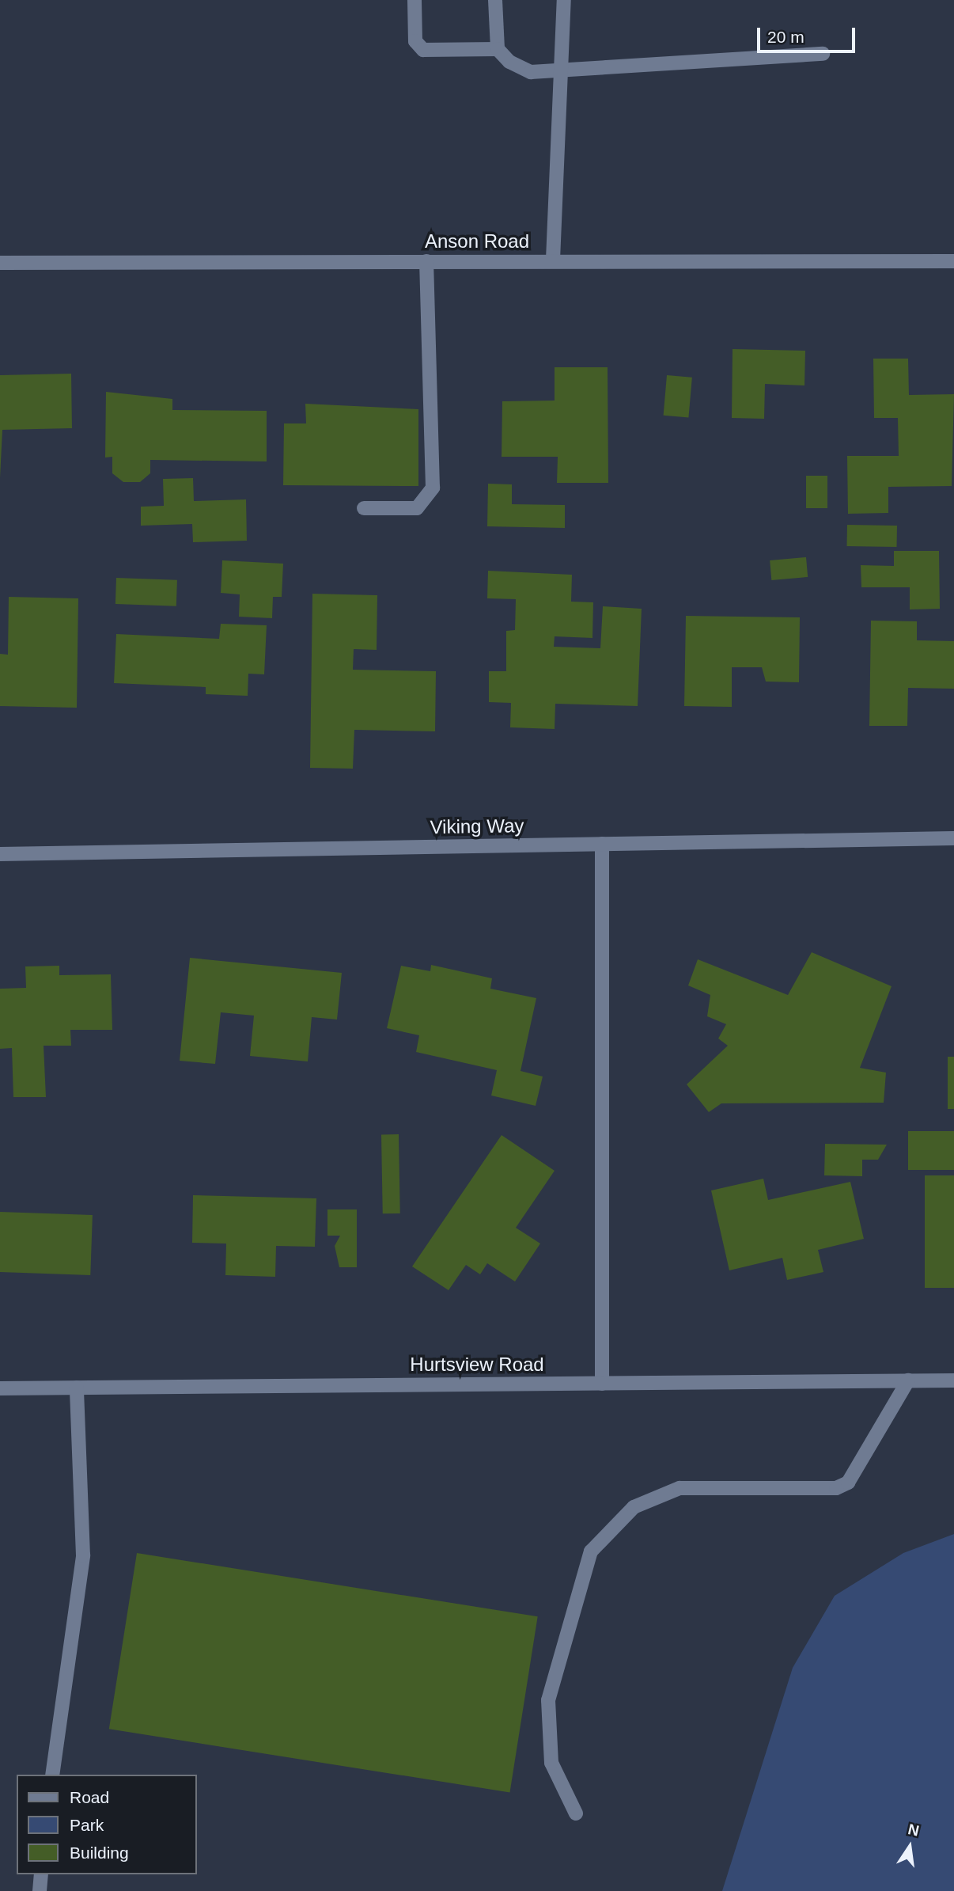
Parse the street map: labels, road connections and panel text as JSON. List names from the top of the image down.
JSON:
{
  "streets": {
    "street": ["Anson Road", "Viking Way", "Hurtsview Road"]
  },
  "legend": ["Road", "Park", "Building"],
  "scale_bar": "20 m",
  "north": "top"
}
